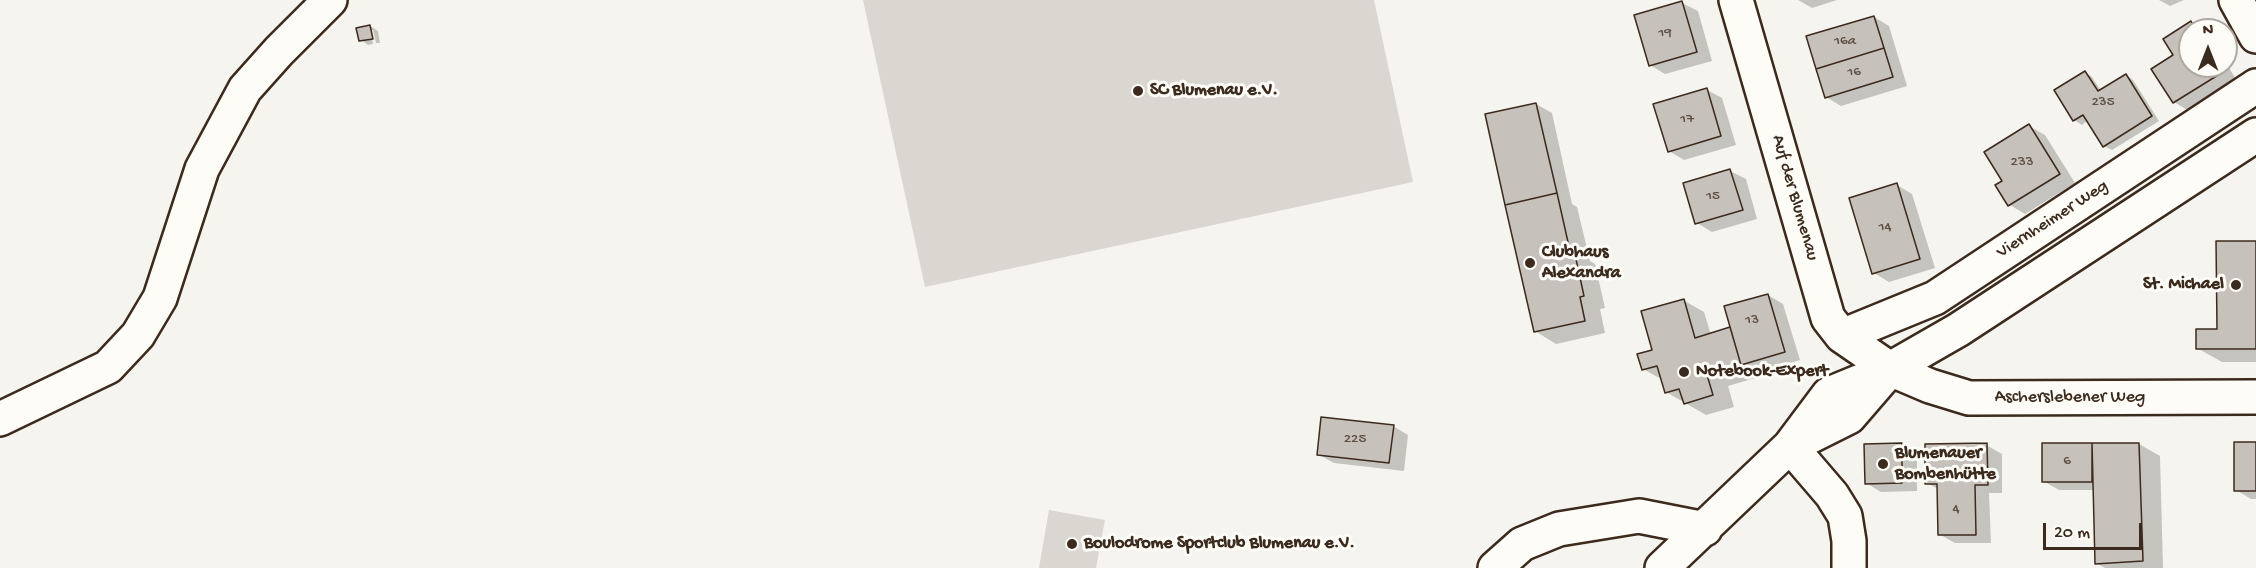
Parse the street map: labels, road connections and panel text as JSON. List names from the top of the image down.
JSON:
{
  "streets": {
    "street": ["Auf der Blumenau", "Viernheimer Weg", "Ascherslebener Weg"]
  },
  "crossings": [
    ["Auf der Blumenau", "Viernheimer Weg"],
    ["Auf der Blumenau", "Ascherslebener Weg"]
  ],
  "places": [
    "SC Blumenau e.V.",
    "Clubhaus Alexandra",
    "St. Michael",
    "Notebook-Expert",
    "Blumenauer Bombenhütte",
    "Boulodrome Sportclub Blumenau e.V."
  ],
  "house_numbers": [
    "19",
    "16a",
    "16",
    "235",
    "17",
    "233",
    "15",
    "14",
    "13",
    "225",
    "6",
    "4"
  ],
  "scale_bar": "20 m",
  "north": "top"
}
